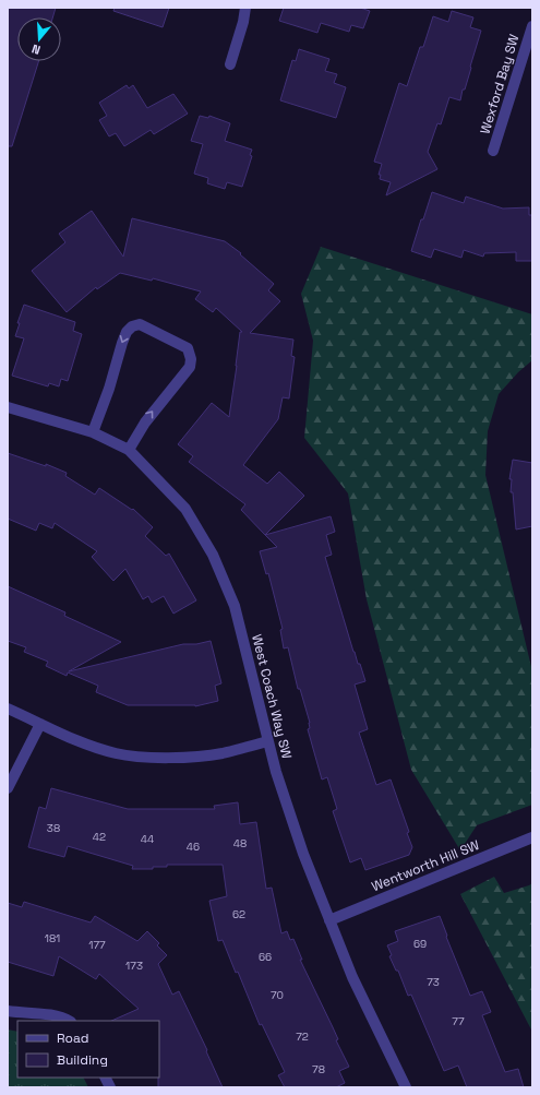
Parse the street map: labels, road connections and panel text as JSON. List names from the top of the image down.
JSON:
{
  "streets": {
    "street": ["Wexford Bay SW", "West Coach Way SW", "Wentworth Hill SW"]
  },
  "crossings": [
    ["West Coach Way SW", "Wentworth Hill SW"]
  ],
  "house_numbers": [
    "38",
    "42",
    "44",
    "48",
    "46",
    "62",
    "181",
    "69",
    "177",
    "66",
    "173",
    "73",
    "70",
    "77",
    "72",
    "78"
  ],
  "legend": ["Road", "Building"],
  "north": "bottom"
}
